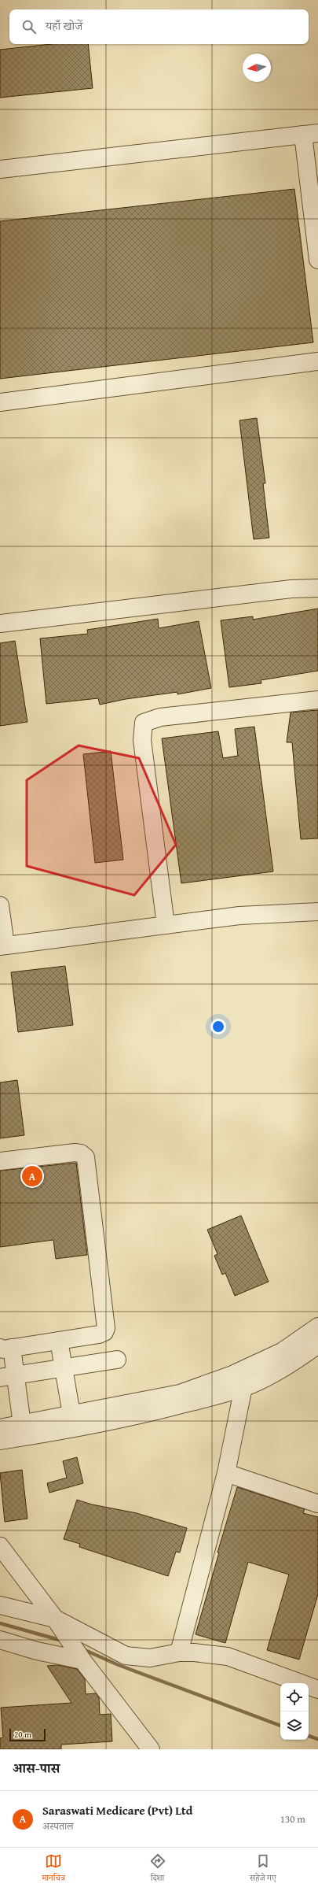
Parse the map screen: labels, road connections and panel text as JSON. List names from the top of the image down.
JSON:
{
  "scale_bar": "20 m",
  "north": "left",
  "page": {
    "search": "यहाँ खोजें",
    "pins": "A",
    "scale": "20 m",
    "heading": "आस-पास",
    "list": [
      {
        "mark": "A",
        "name": "Saraswati Medicare (Pvt) Ltd",
        "note": "अस्पताल",
        "value": "130 m"
      }
    ],
    "nav": ["मानचित्र", "दिशा", "सहेजे गए"]
  }
}
